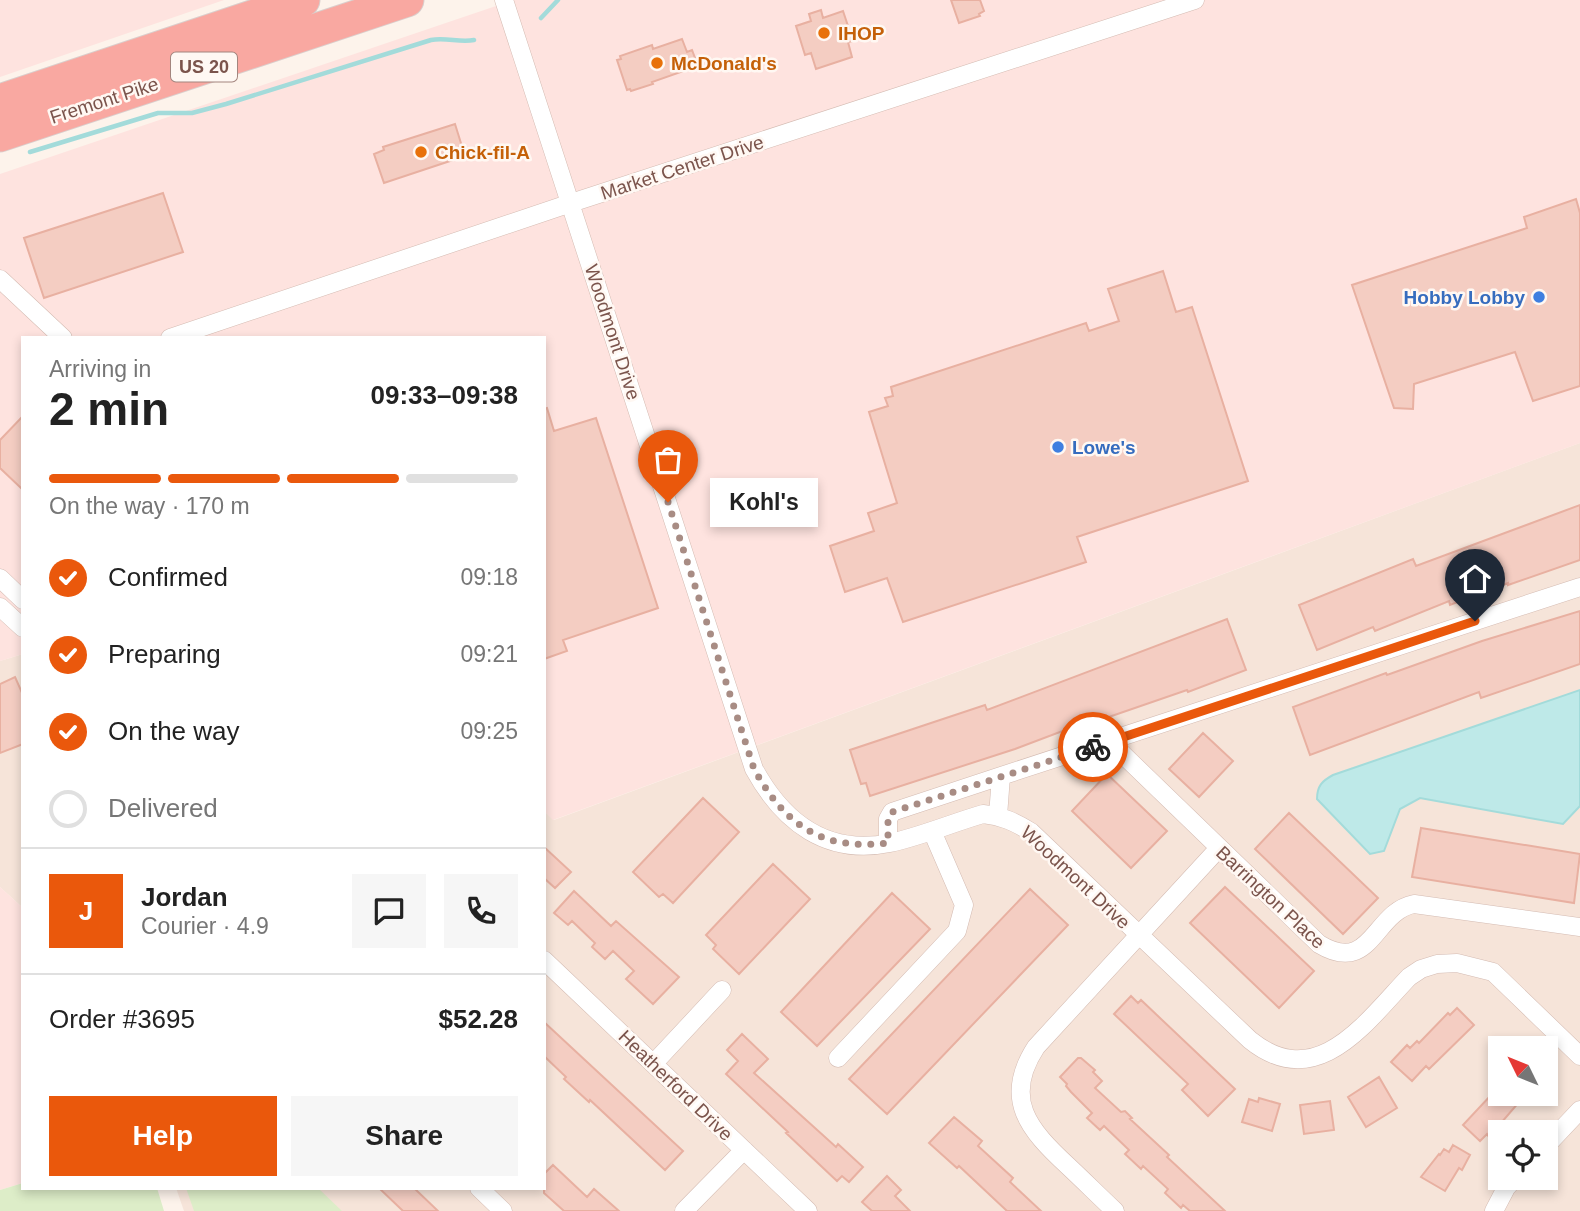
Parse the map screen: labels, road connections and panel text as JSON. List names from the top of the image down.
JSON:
{
  "streets": {
    "highway": ["US 20", "Fremont Pike"],
    "street": [
      "Market Center Drive",
      "Woodmont Drive",
      "Barrington Place",
      "Heatherford Drive"
    ]
  },
  "crossings": [
    ["Market Center Drive", "Woodmont Drive"]
  ],
  "places": [
    "IHOP",
    "McDonald's",
    "Chick-fil-A",
    "Hobby Lobby",
    "Lowe's",
    "Kohl's"
  ],
  "north": "top left",
  "page": {
    "heading": ["2 min", "Arriving in", "09:33–09:38"],
    "panel": [
      "Jordan",
      "Courier · 4.9",
      "Order #3695",
      "$52.28"
    ],
    "bar": "On the way · 170 m",
    "bubble": "Kohl's",
    "list": [
      ["Confirmed", "09:18"],
      ["Preparing", "09:21"],
      ["On the way", "09:25"],
      "Delivered"
    ],
    "round": "J",
    "buttons": ["Help", "Share"]
  }
}
